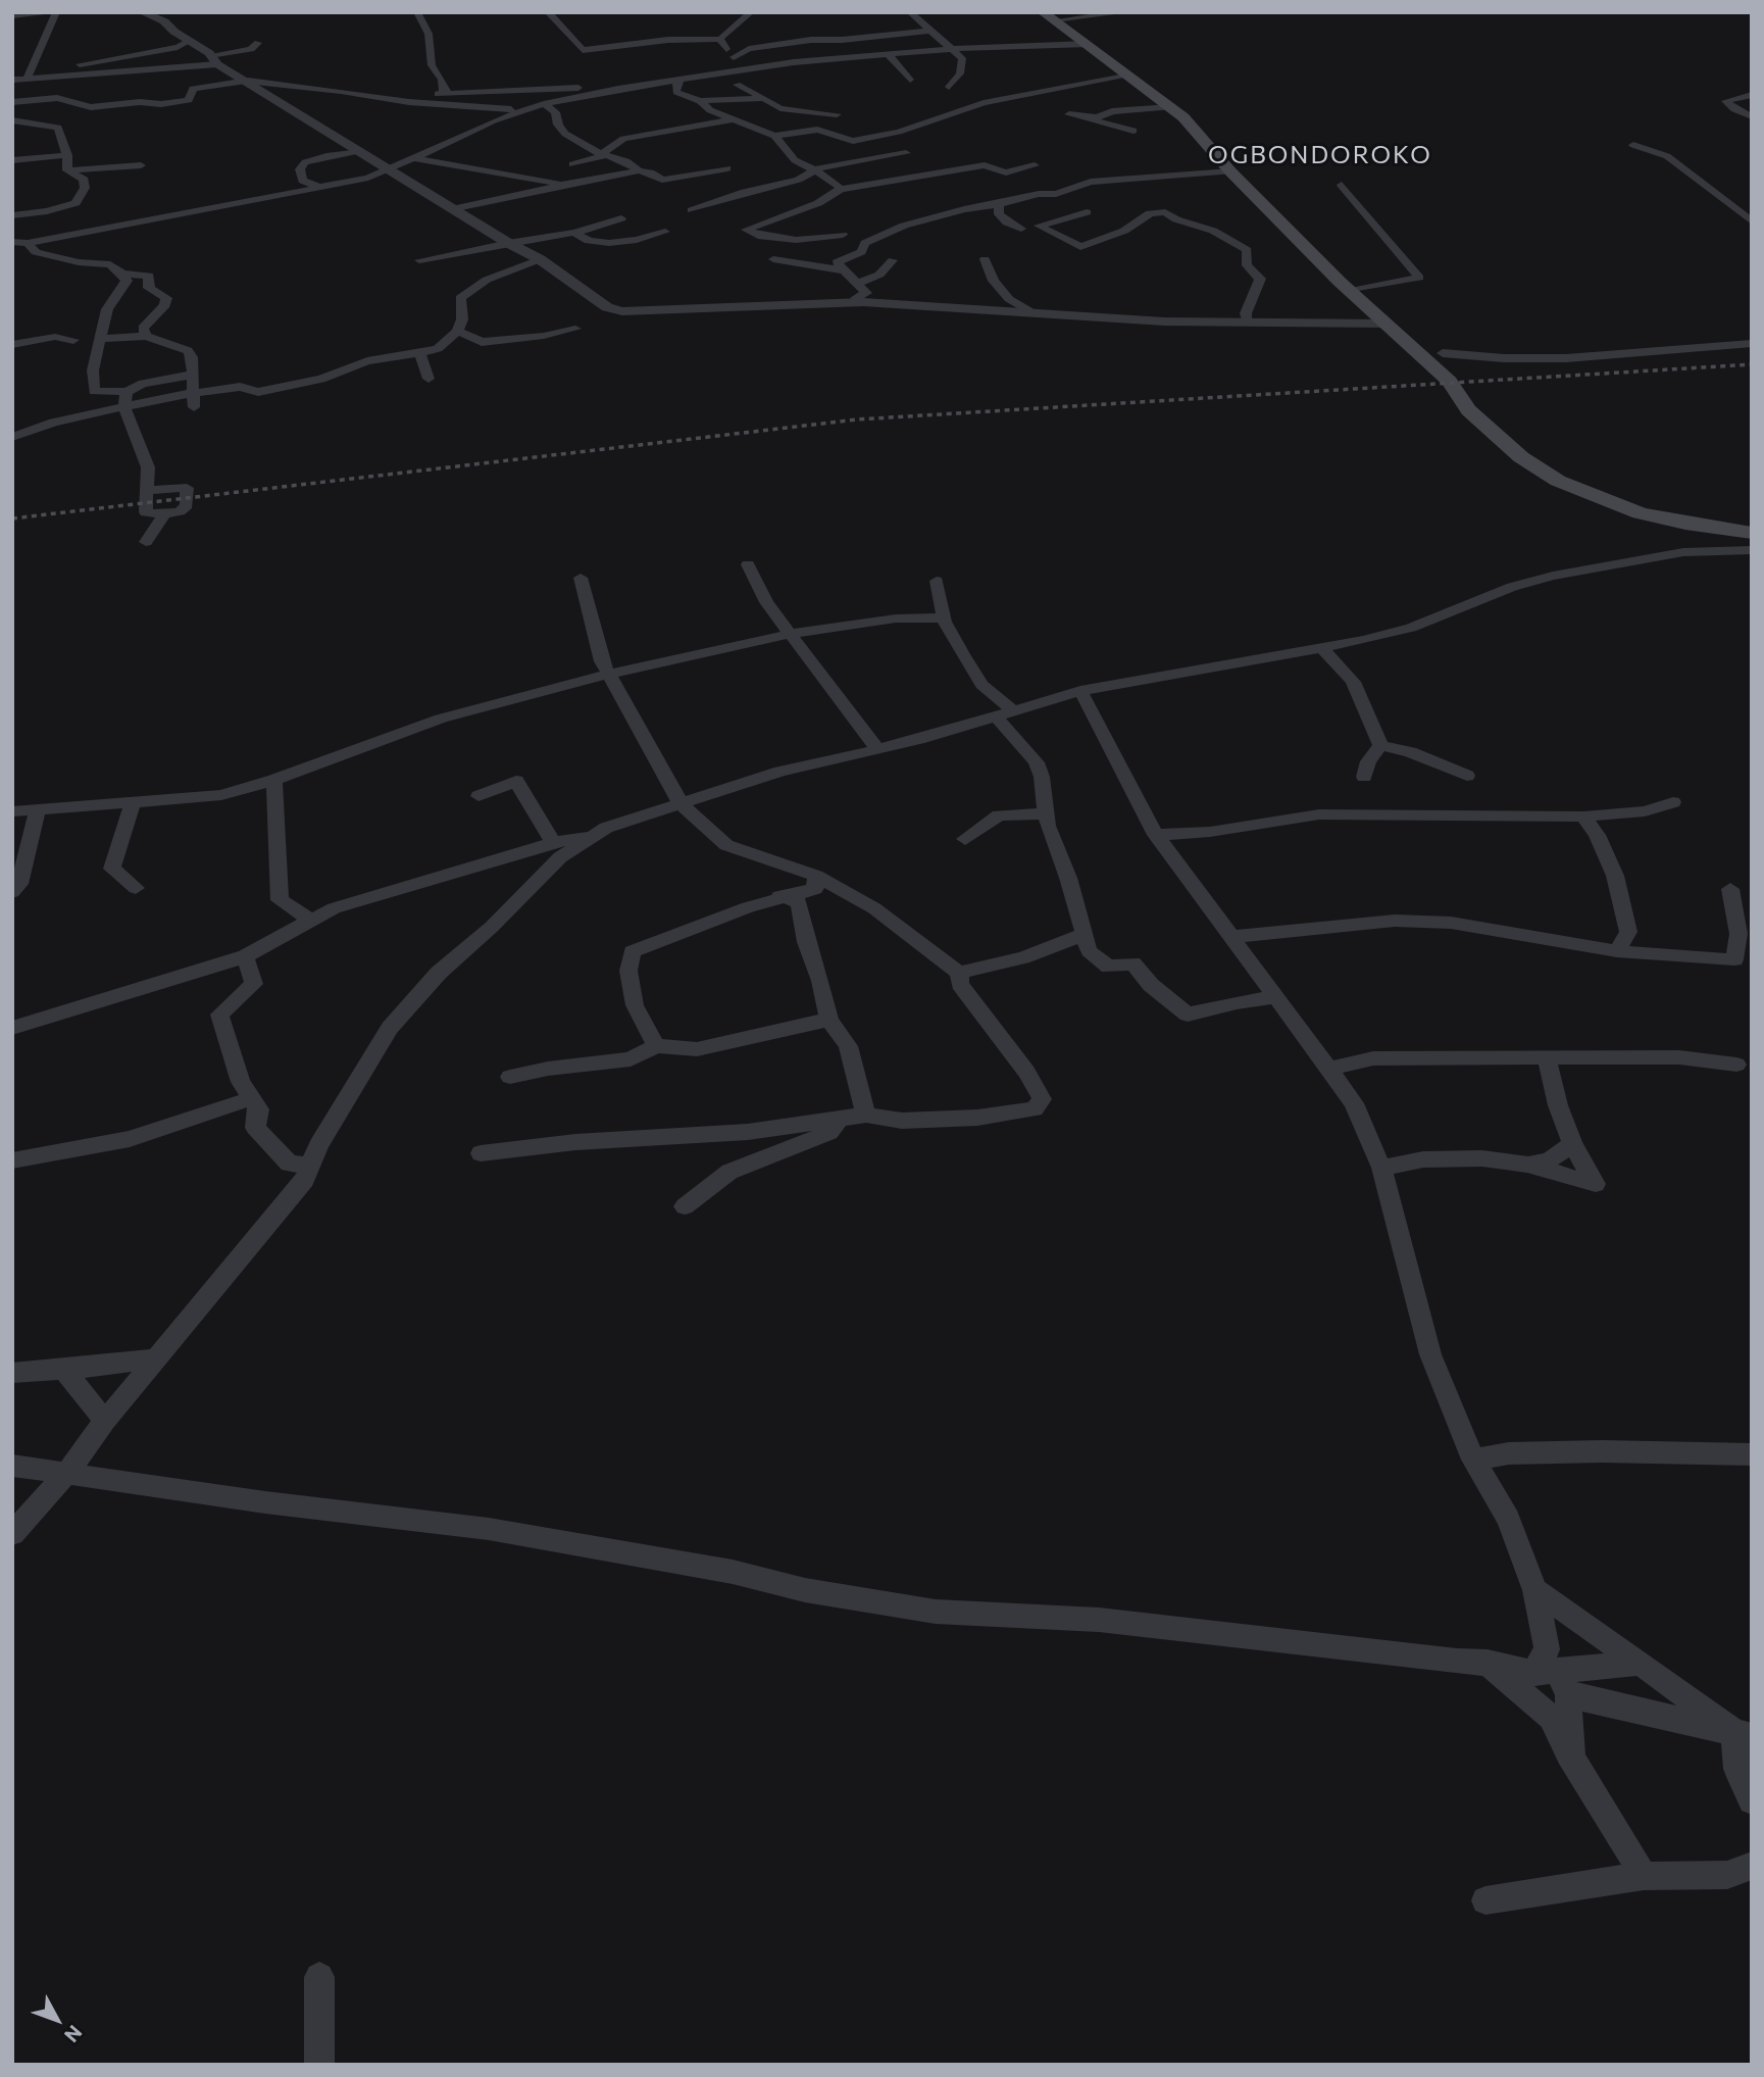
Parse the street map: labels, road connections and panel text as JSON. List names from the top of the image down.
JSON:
{
  "districts": ["OGBONDOROKO"],
  "north": "bottom right"
}
